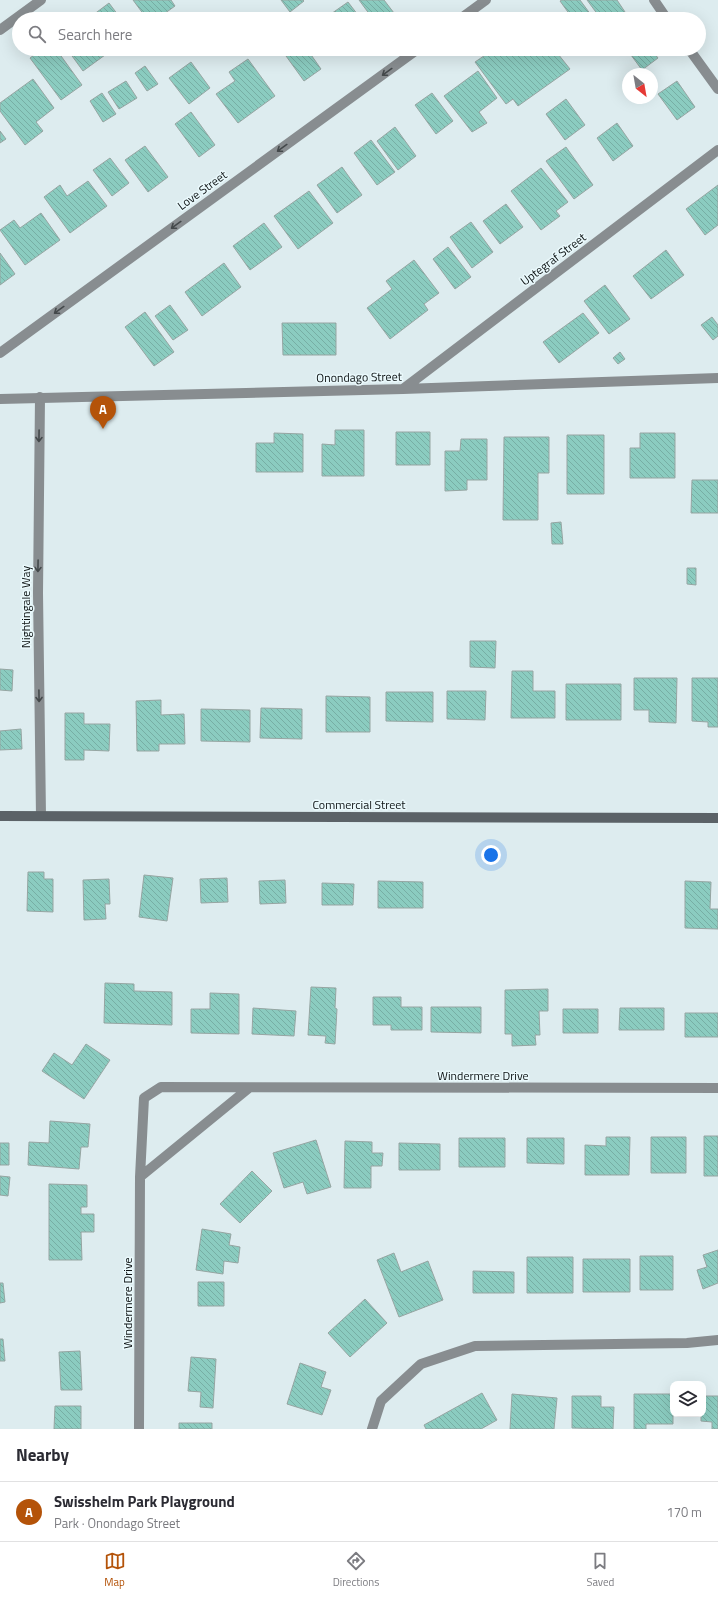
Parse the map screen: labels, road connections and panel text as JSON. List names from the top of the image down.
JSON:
{
  "streets": {
    "main road": ["Commercial Street"],
    "street": [
      "Love Street",
      "Uptegraf Street",
      "Onondago Street",
      "Nightingale Way",
      "Windermere Drive"
    ]
  },
  "crossings": [
    ["Uptegraf Street", "Onondago Street"],
    ["Onondago Street", "Nightingale Way"],
    ["Nightingale Way", "Commercial Street"]
  ],
  "one_way": ["Love Street", "Nightingale Way"],
  "north": "bottom right",
  "page": {
    "search": "Search here",
    "pins": "A",
    "heading": "Nearby",
    "list": [
      {
        "mark": "A",
        "name": "Swisshelm Park Playground",
        "note": "Park · Onondago Street",
        "value": "170 m"
      }
    ],
    "nav": ["Map", "Directions", "Saved"]
  }
}
